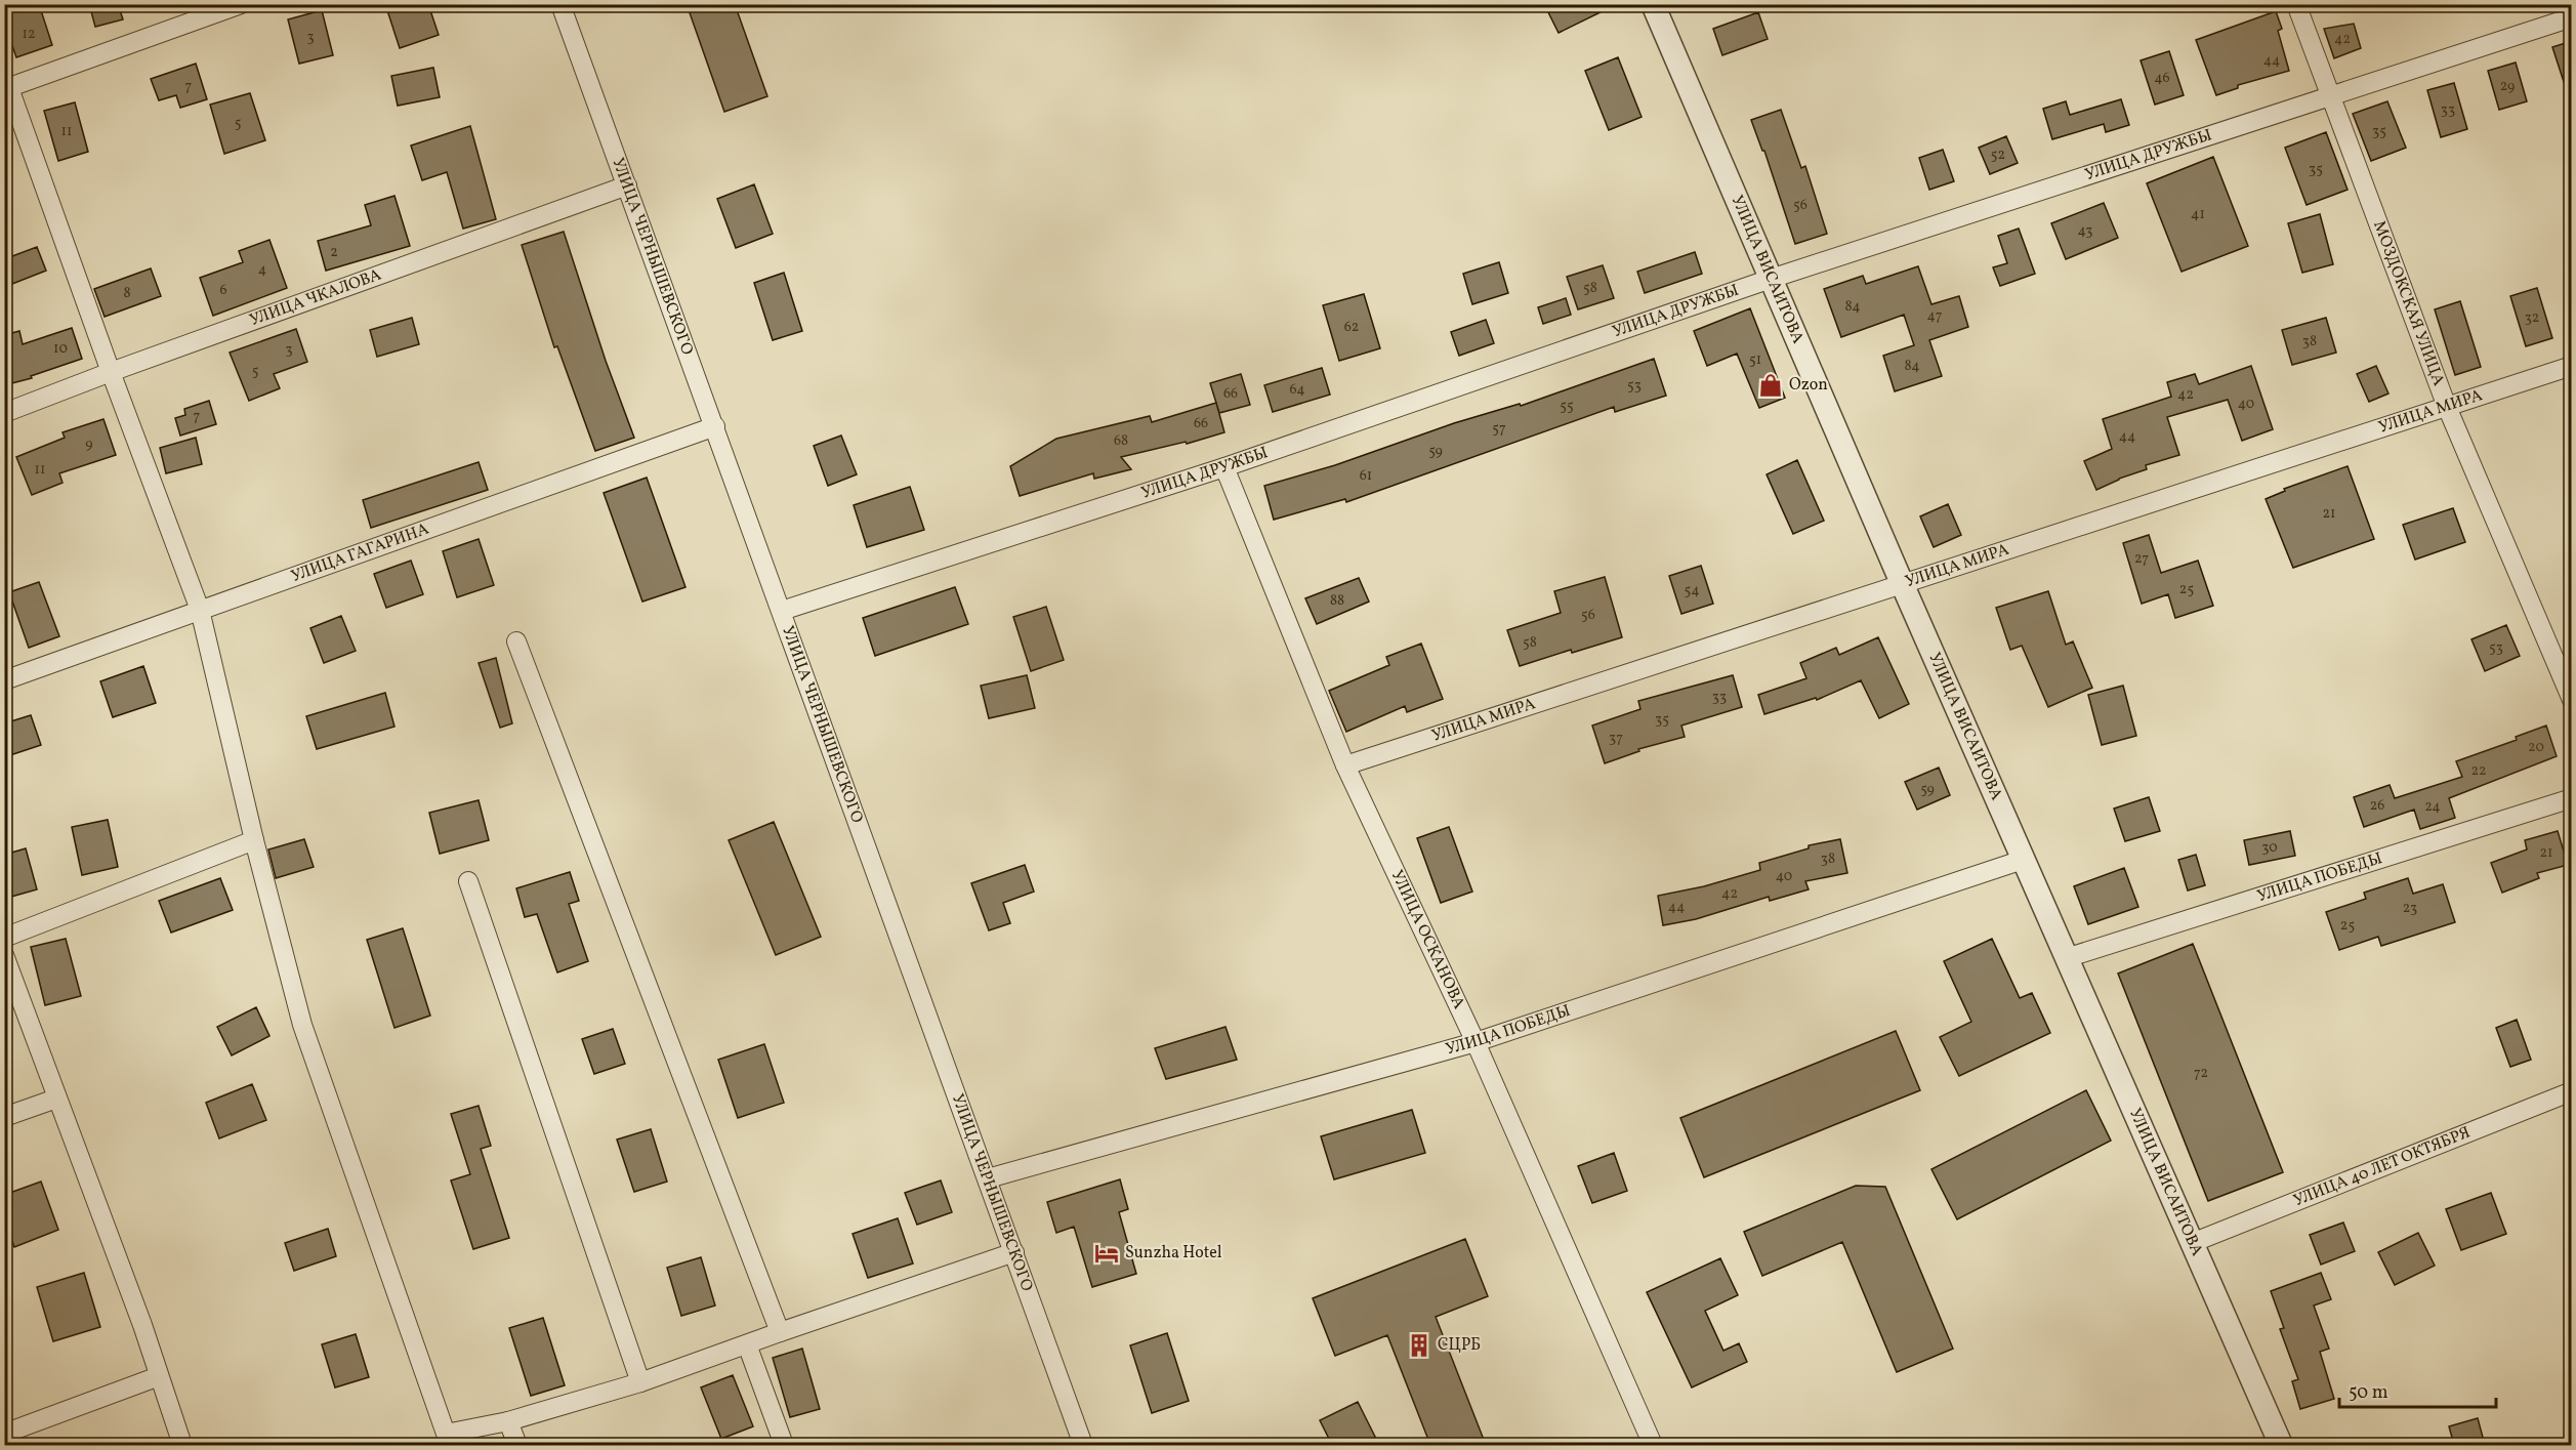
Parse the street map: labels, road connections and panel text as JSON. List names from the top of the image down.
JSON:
{
  "streets": {
    "street": [
      "УЛИЦА ДРУЖБЫ",
      "УЛИЦА ЧЕРНЫШЕВСКОГО",
      "УЛИЦА ВИСАИТОВА",
      "УЛИЦА ЧКАЛОВА",
      "МОЗДОКСКАЯ УЛИЦА",
      "УЛИЦА МИРА",
      "УЛИЦА ГАГАРИНА",
      "УЛИЦА ПОБЕДЫ",
      "УЛИЦА ОСКАНОВА",
      "УЛИЦА 40 ЛЕТ ОКТЯБРЯ"
    ]
  },
  "crossings": [
    ["УЛИЦА ДРУЖБЫ", "УЛИЦА ЧЕРНЫШЕВСКОГО"],
    ["УЛИЦА ДРУЖБЫ", "УЛИЦА ВИСАИТОВА"],
    ["УЛИЦА ДРУЖБЫ", "МОЗДОКСКАЯ УЛИЦА"],
    ["УЛИЦА ДРУЖБЫ", "УЛИЦА ОСКАНОВА"],
    ["УЛИЦА ЧЕРНЫШЕВСКОГО", "УЛИЦА ЧКАЛОВА"],
    ["УЛИЦА ЧЕРНЫШЕВСКОГО", "УЛИЦА ГАГАРИНА"],
    ["УЛИЦА ЧЕРНЫШЕВСКОГО", "УЛИЦА ПОБЕДЫ"],
    ["УЛИЦА ВИСАИТОВА", "УЛИЦА МИРА"],
    ["УЛИЦА ВИСАИТОВА", "УЛИЦА ПОБЕДЫ"],
    ["УЛИЦА ВИСАИТОВА", "УЛИЦА 40 ЛЕТ ОКТЯБРЯ"],
    ["МОЗДОКСКАЯ УЛИЦА", "УЛИЦА МИРА"],
    ["УЛИЦА МИРА", "УЛИЦА ОСКАНОВА"],
    ["УЛИЦА ПОБЕДЫ", "УЛИЦА ОСКАНОВА"]
  ],
  "places": {
    "shop": ["Ozon"],
    "hotel": ["Sunzha Hotel"],
    "building": ["СЦРБ"]
  },
  "house_numbers": [
    "12",
    "3",
    "42",
    "44",
    "46",
    "7",
    "29",
    "33",
    "5",
    "11",
    "35",
    "52",
    "35",
    "56",
    "41",
    "43",
    "2",
    "4",
    "58",
    "6",
    "8",
    "84",
    "47",
    "32",
    "62",
    "38",
    "10",
    "3",
    "51",
    "84",
    "5",
    "53",
    "64",
    "66",
    "42",
    "40",
    "55",
    "7",
    "66",
    "57",
    "44",
    "68",
    "9",
    "59",
    "11",
    "61",
    "21",
    "27",
    "25",
    "54",
    "88",
    "56",
    "58",
    "53",
    "33",
    "35",
    "37",
    "20",
    "22",
    "59",
    "26",
    "24",
    "30",
    "21",
    "38",
    "40",
    "42",
    "44",
    "23",
    "25",
    "72"
  ],
  "scale_bar": "50 m"
}
